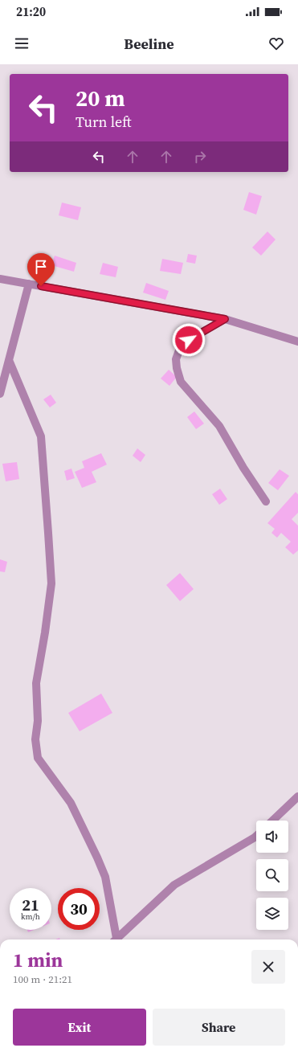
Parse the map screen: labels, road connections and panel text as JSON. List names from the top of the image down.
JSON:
{
  "page": {
    "status": "21:20",
    "header": "Beeline",
    "turn": ["20 m", "Turn left"],
    "speed": "21 km/h",
    "limit": "30",
    "heading": ["1 min", "100 m · 21:21"],
    "buttons": ["Exit", "Share"]
  }
}
